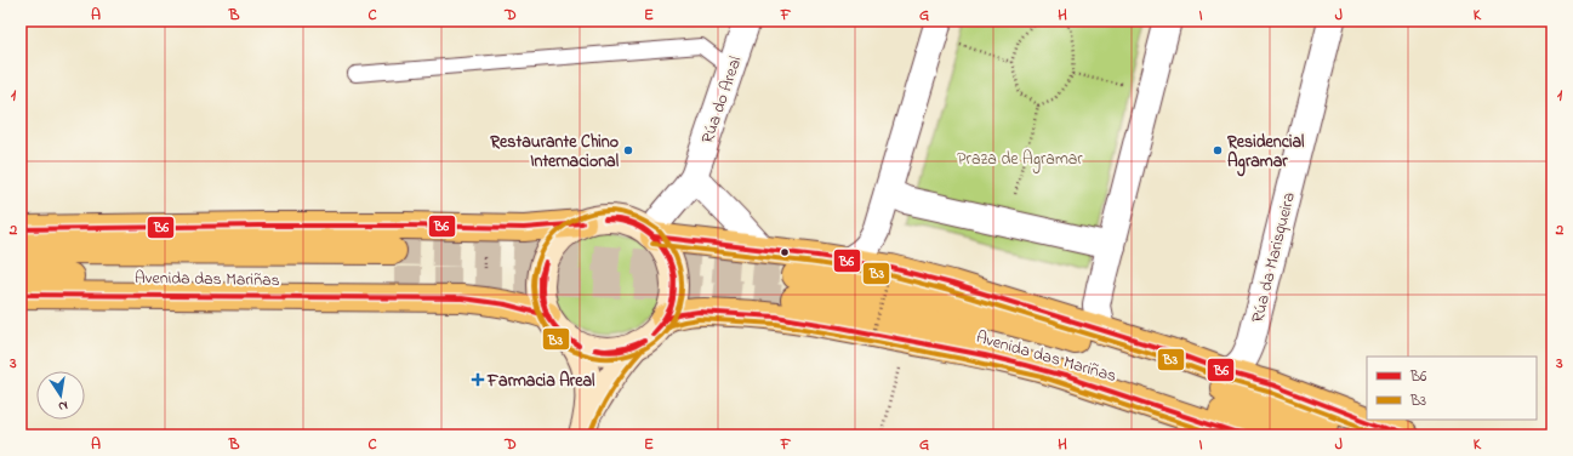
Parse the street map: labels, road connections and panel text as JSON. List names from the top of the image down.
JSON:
{
  "streets": {
    "highway": ["Avenida das Mariñas"],
    "street": ["Rúa do Areal", "Rúa da Marisqueira"]
  },
  "parks": ["Praza de Agramar"],
  "places": {
    "other": ["Restaurante Chino Internacional", "Residencial Agramar"],
    "health": ["Farmacia Areal"]
  },
  "lines": ["transit line B3", "transit line B6"],
  "legend": ["B6", "B3"],
  "north": "bottom",
  "grid": {
    "columns": [
      "A",
      "B",
      "C",
      "D",
      "E",
      "F",
      "G",
      "H",
      "I",
      "J",
      "K"
    ],
    "rows": ["1", "2", "3"]
  }
}
